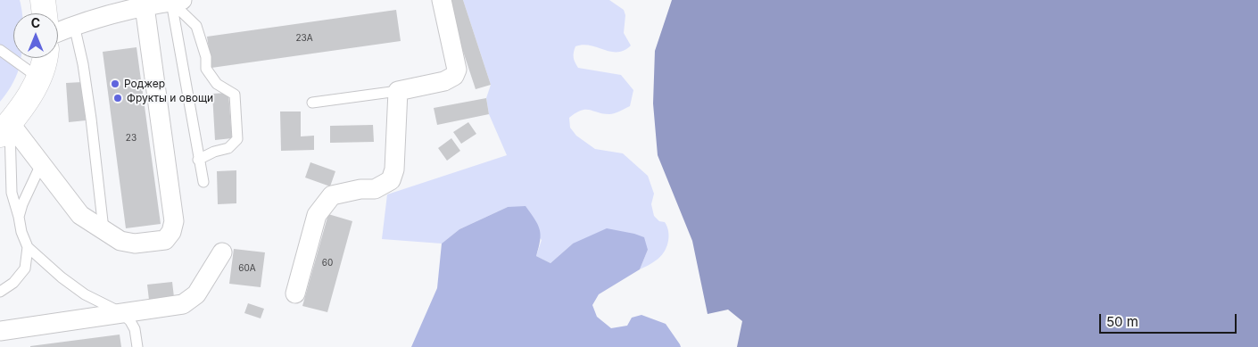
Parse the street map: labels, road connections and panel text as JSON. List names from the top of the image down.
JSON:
{
  "places": ["Роджер", "Фрукты и овощи"],
  "house_numbers": [
    "23А",
    "23",
    "60",
    "60А"
  ],
  "scale_bar": "50 m",
  "north": "top"
}
